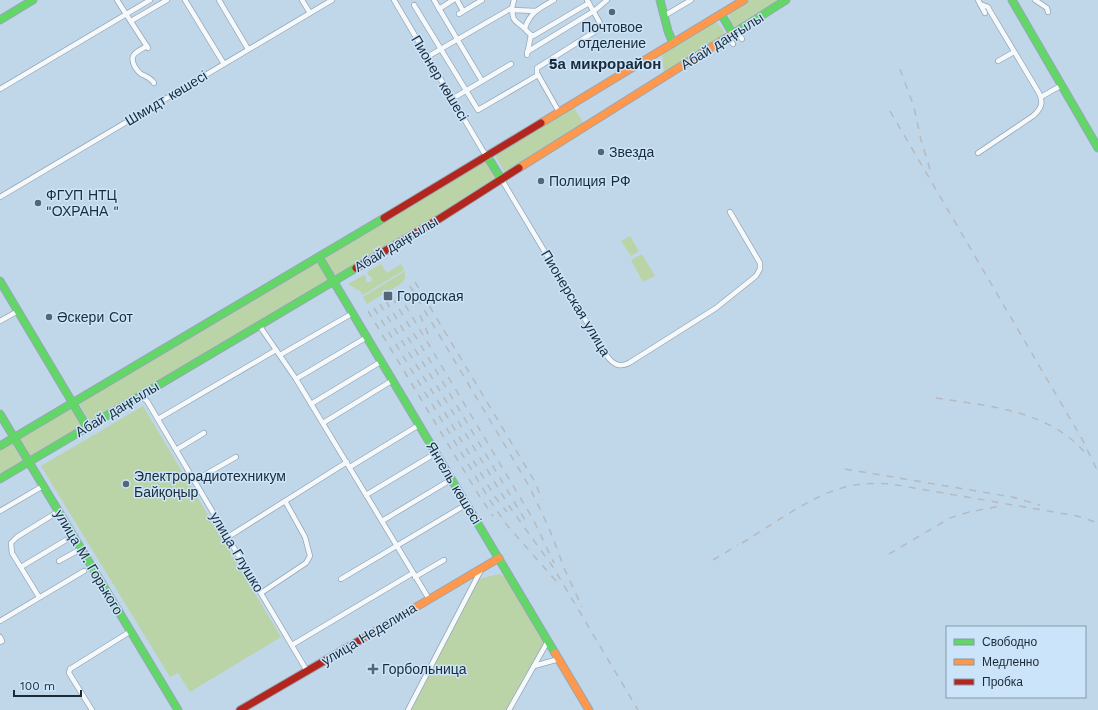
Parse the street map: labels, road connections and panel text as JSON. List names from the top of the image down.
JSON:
{
  "streets": {
    "main road": [
      "Абай даңғылы",
      "Пионерская улица",
      "Янгель көшесі",
      "улица М. Горького",
      "улица Неделина"
    ],
    "street": ["Пионер көшесі", "Шмидт көшесі", "улица Глушко"]
  },
  "crossings": [
    ["Абай даңғылы", "Пионер көшесі"],
    ["Абай даңғылы", "Пионерская улица"],
    ["Абай даңғылы", "Янгель көшесі"],
    ["Абай даңғылы", "улица Глушко"],
    ["Абай даңғылы", "улица М. Горького"],
    ["Пионер көшесі", "Пионерская улица"],
    ["Янгель көшесі", "улица Неделина"],
    ["улица Глушко", "улица Неделина"]
  ],
  "districts": ["5а микрорайон"],
  "places": {
    "other": [
      "Почтовое отделение",
      "Звезда",
      "Полиция РФ",
      "ФГУП НТЦ \"ОХРАНА \"",
      "Әскери Сот",
      "Электрорадиотехникум Байқоңыр"
    ],
    "transit": ["Городская"],
    "health": ["Горбольница"]
  },
  "legend": ["Свободно", "Медленно", "Пробка"],
  "scale_bar": "100 m"
}
